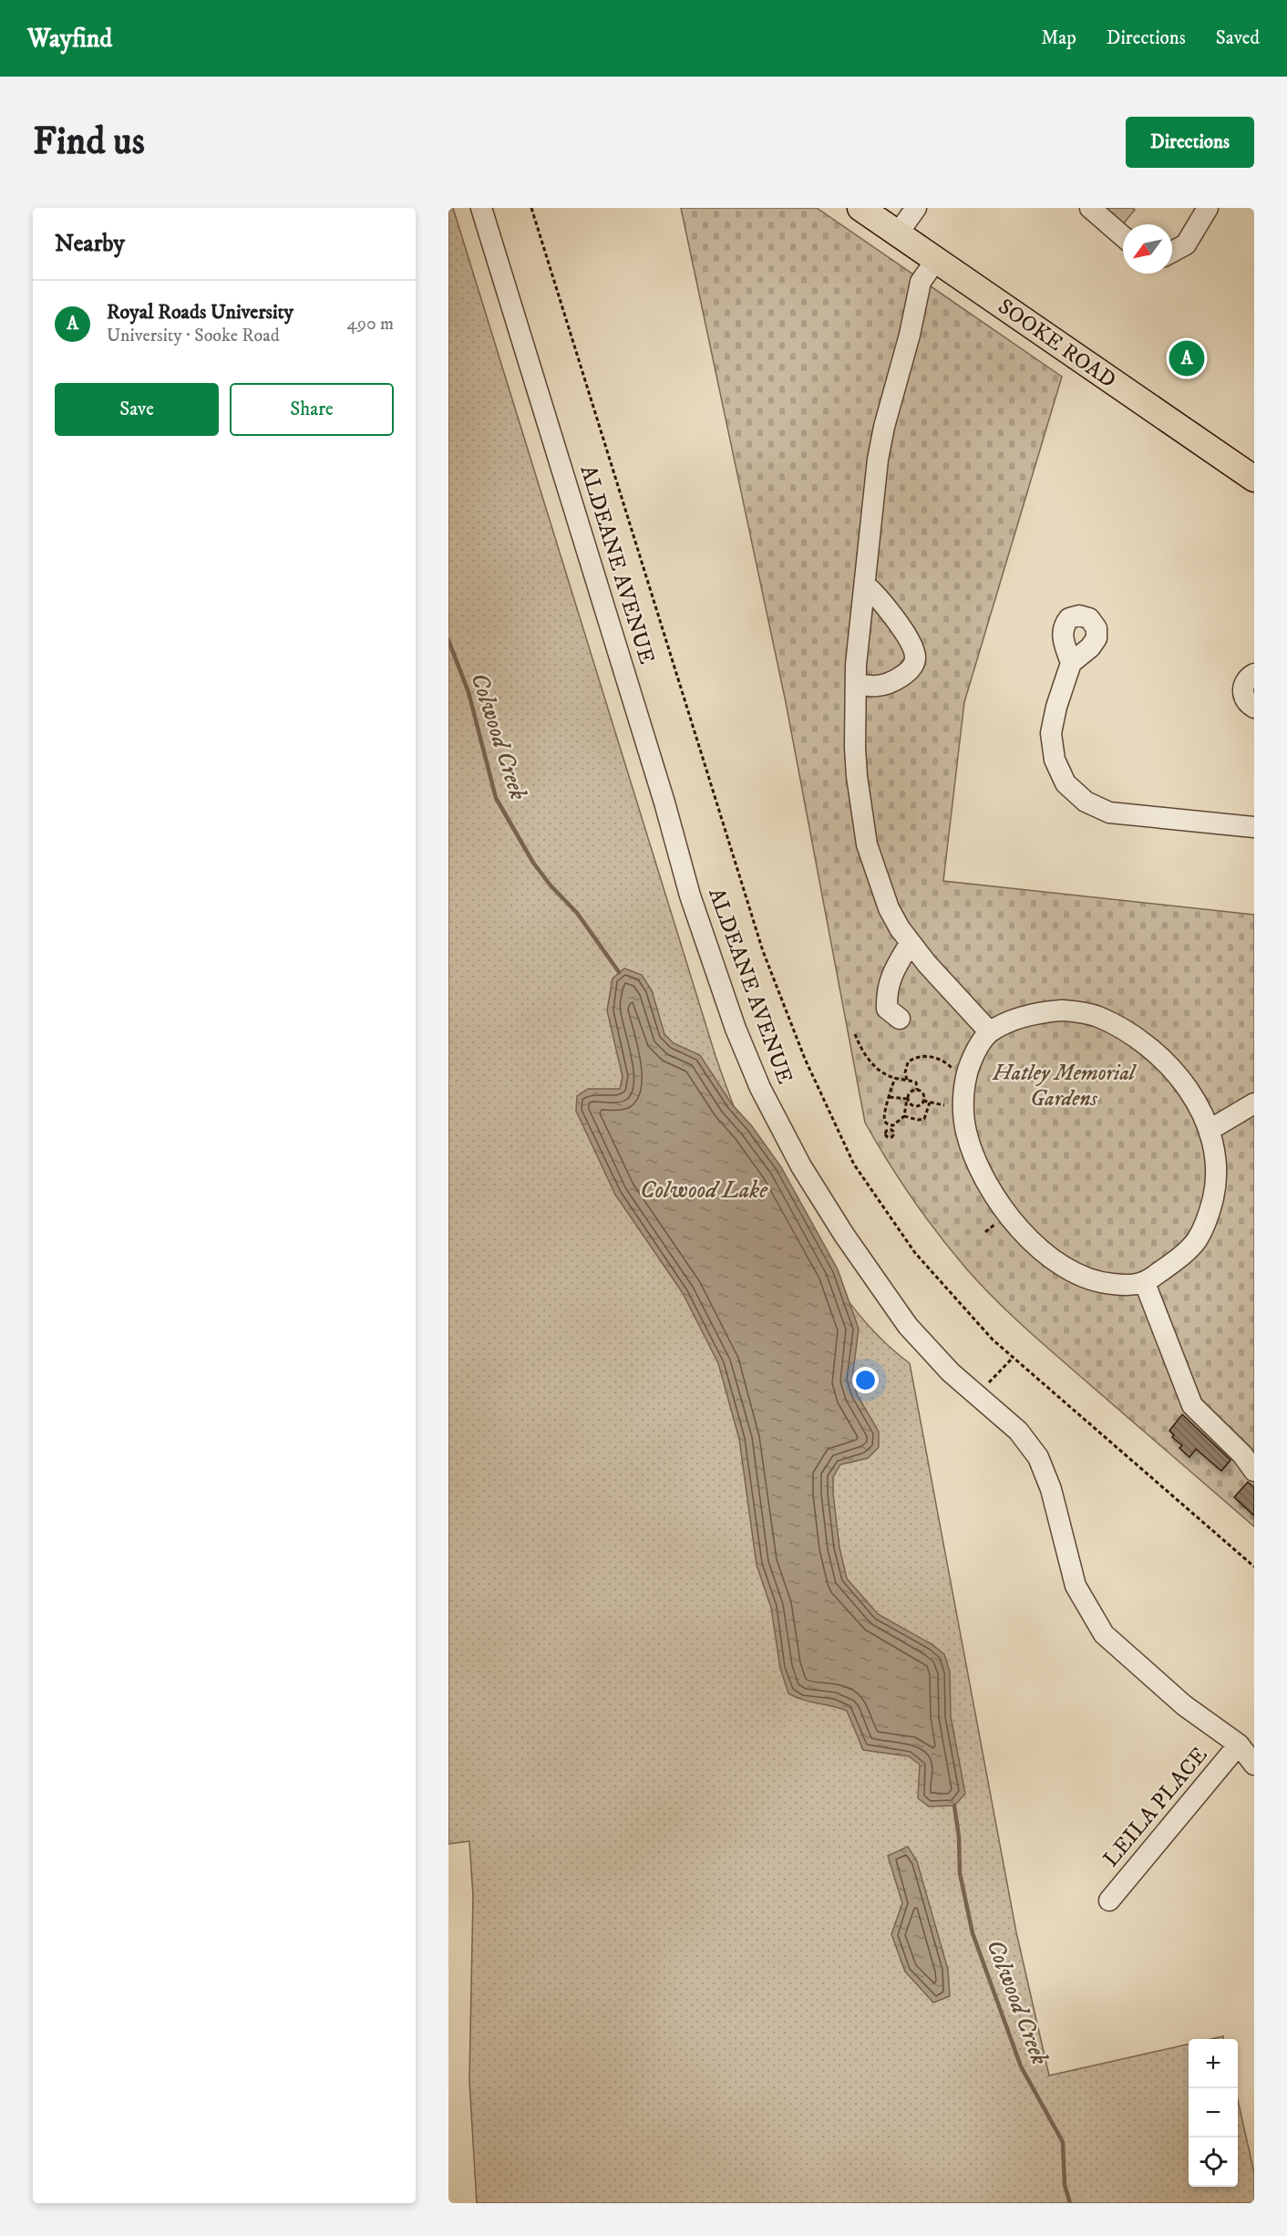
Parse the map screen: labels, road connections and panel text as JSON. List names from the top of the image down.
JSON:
{
  "streets": {
    "main road": ["SOOKE ROAD"],
    "street": ["ALDEANE AVENUE", "LEILA PLACE"]
  },
  "crossings": [
    ["ALDEANE AVENUE", "LEILA PLACE"]
  ],
  "water": ["Colwood Creek", "Colwood Lake"],
  "parks": ["Hatley Memorial Gardens"],
  "north": "bottom left",
  "page": {
    "header": "Wayfind",
    "nav": ["Map", "Directions", "Saved"],
    "buttons": [
      "Directions",
      ["Save", "Share"]
    ],
    "title": "Find us",
    "heading": "Nearby",
    "list": [
      {
        "mark": "A",
        "name": "Royal Roads University",
        "note": "University · Sooke Road",
        "value": "490 m"
      }
    ],
    "pins": "A",
    "map_buttons": ["+", "−"]
  }
}
